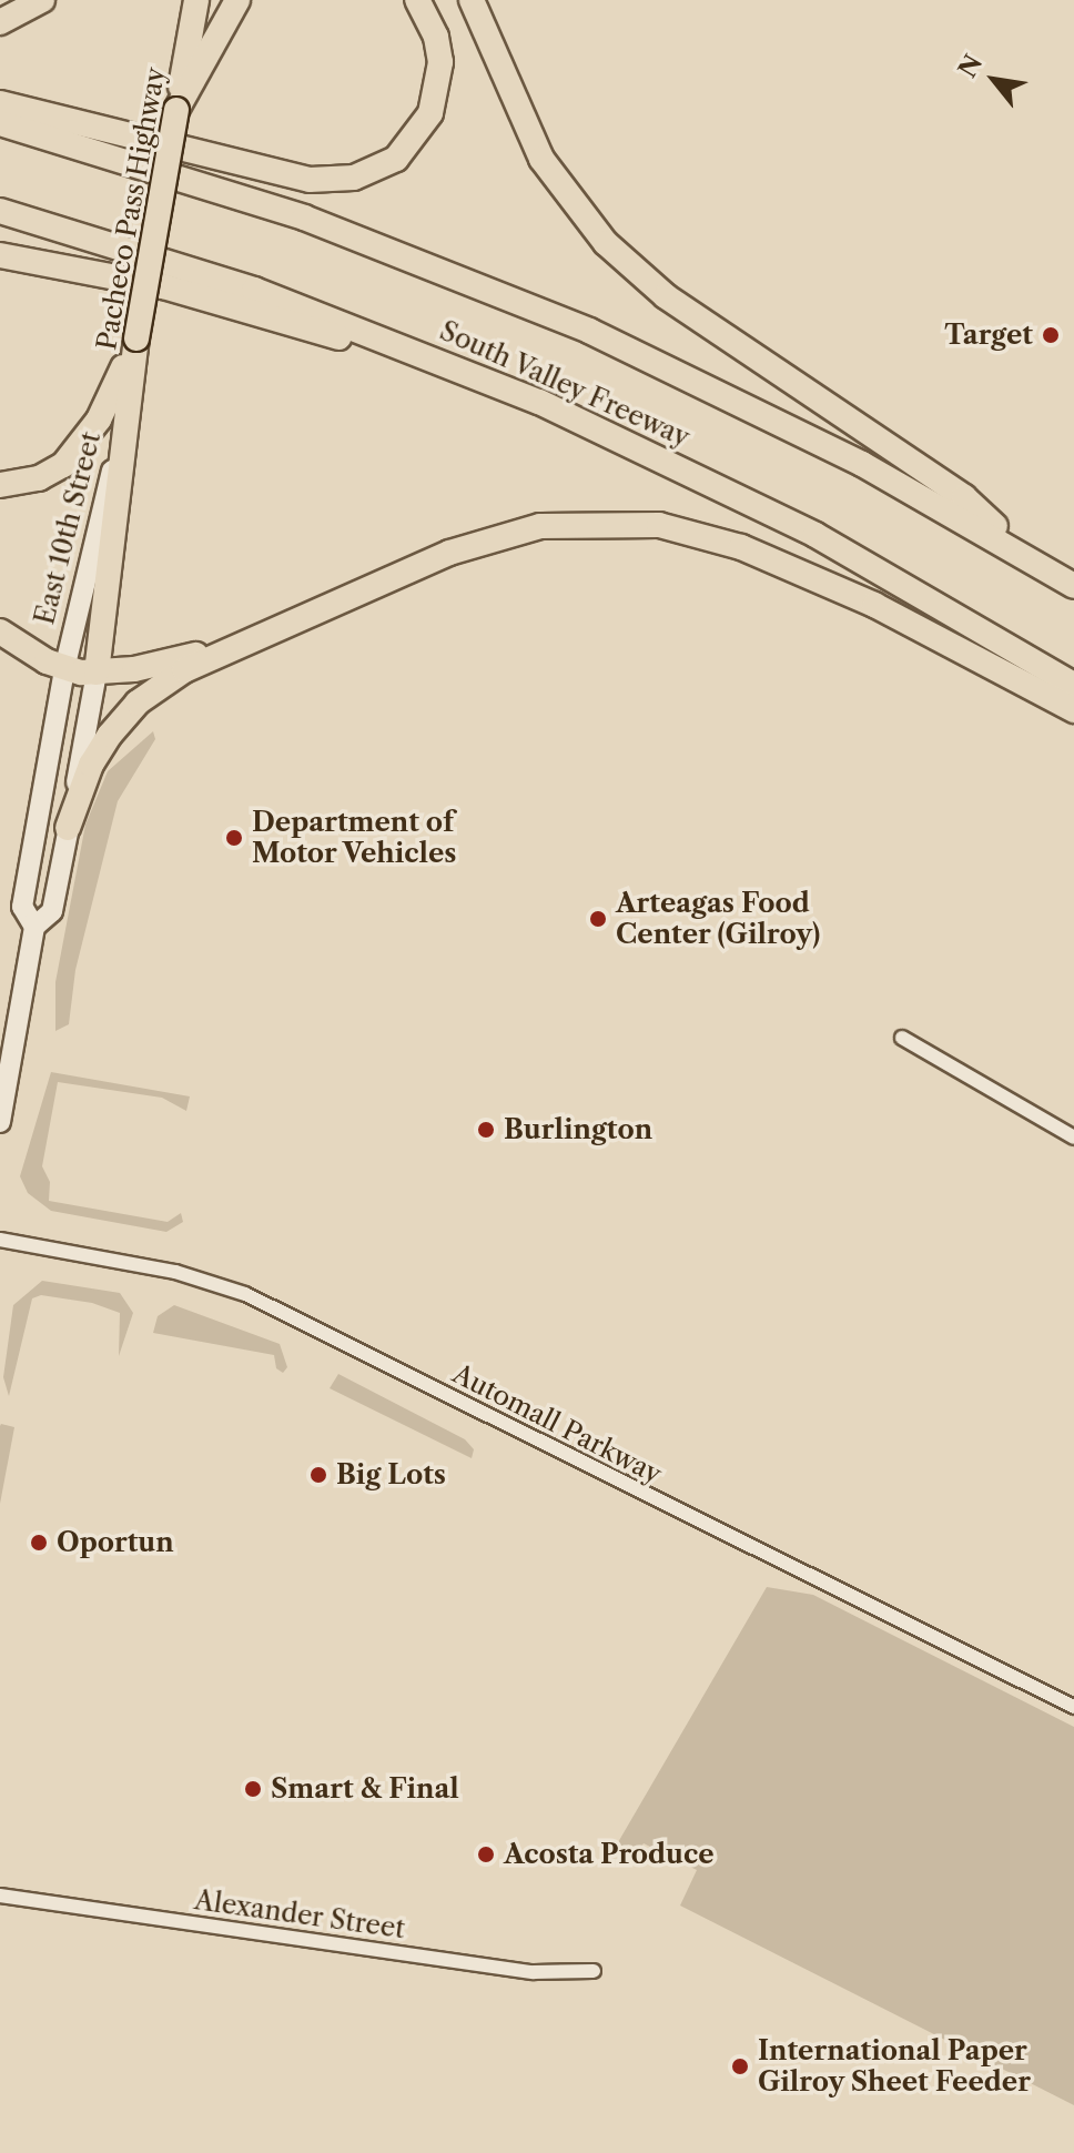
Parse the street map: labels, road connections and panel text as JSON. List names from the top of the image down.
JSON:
{
  "streets": {
    "highway": ["Pacheco Pass Highway", "South Valley Freeway", "East 10th Street"],
    "street": ["Automall Parkway", "Alexander Street"]
  },
  "crossings": [
    ["Pacheco Pass Highway", "East 10th Street"]
  ],
  "places": [
    "Target",
    "Department of Motor Vehicles",
    "Arteagas Food Center (Gilroy)",
    "Burlington",
    "Big Lots",
    "Oportun",
    "Smart & Final",
    "Acosta Produce",
    "International Paper Gilroy Sheet Feeder"
  ],
  "north": "top left"
}
